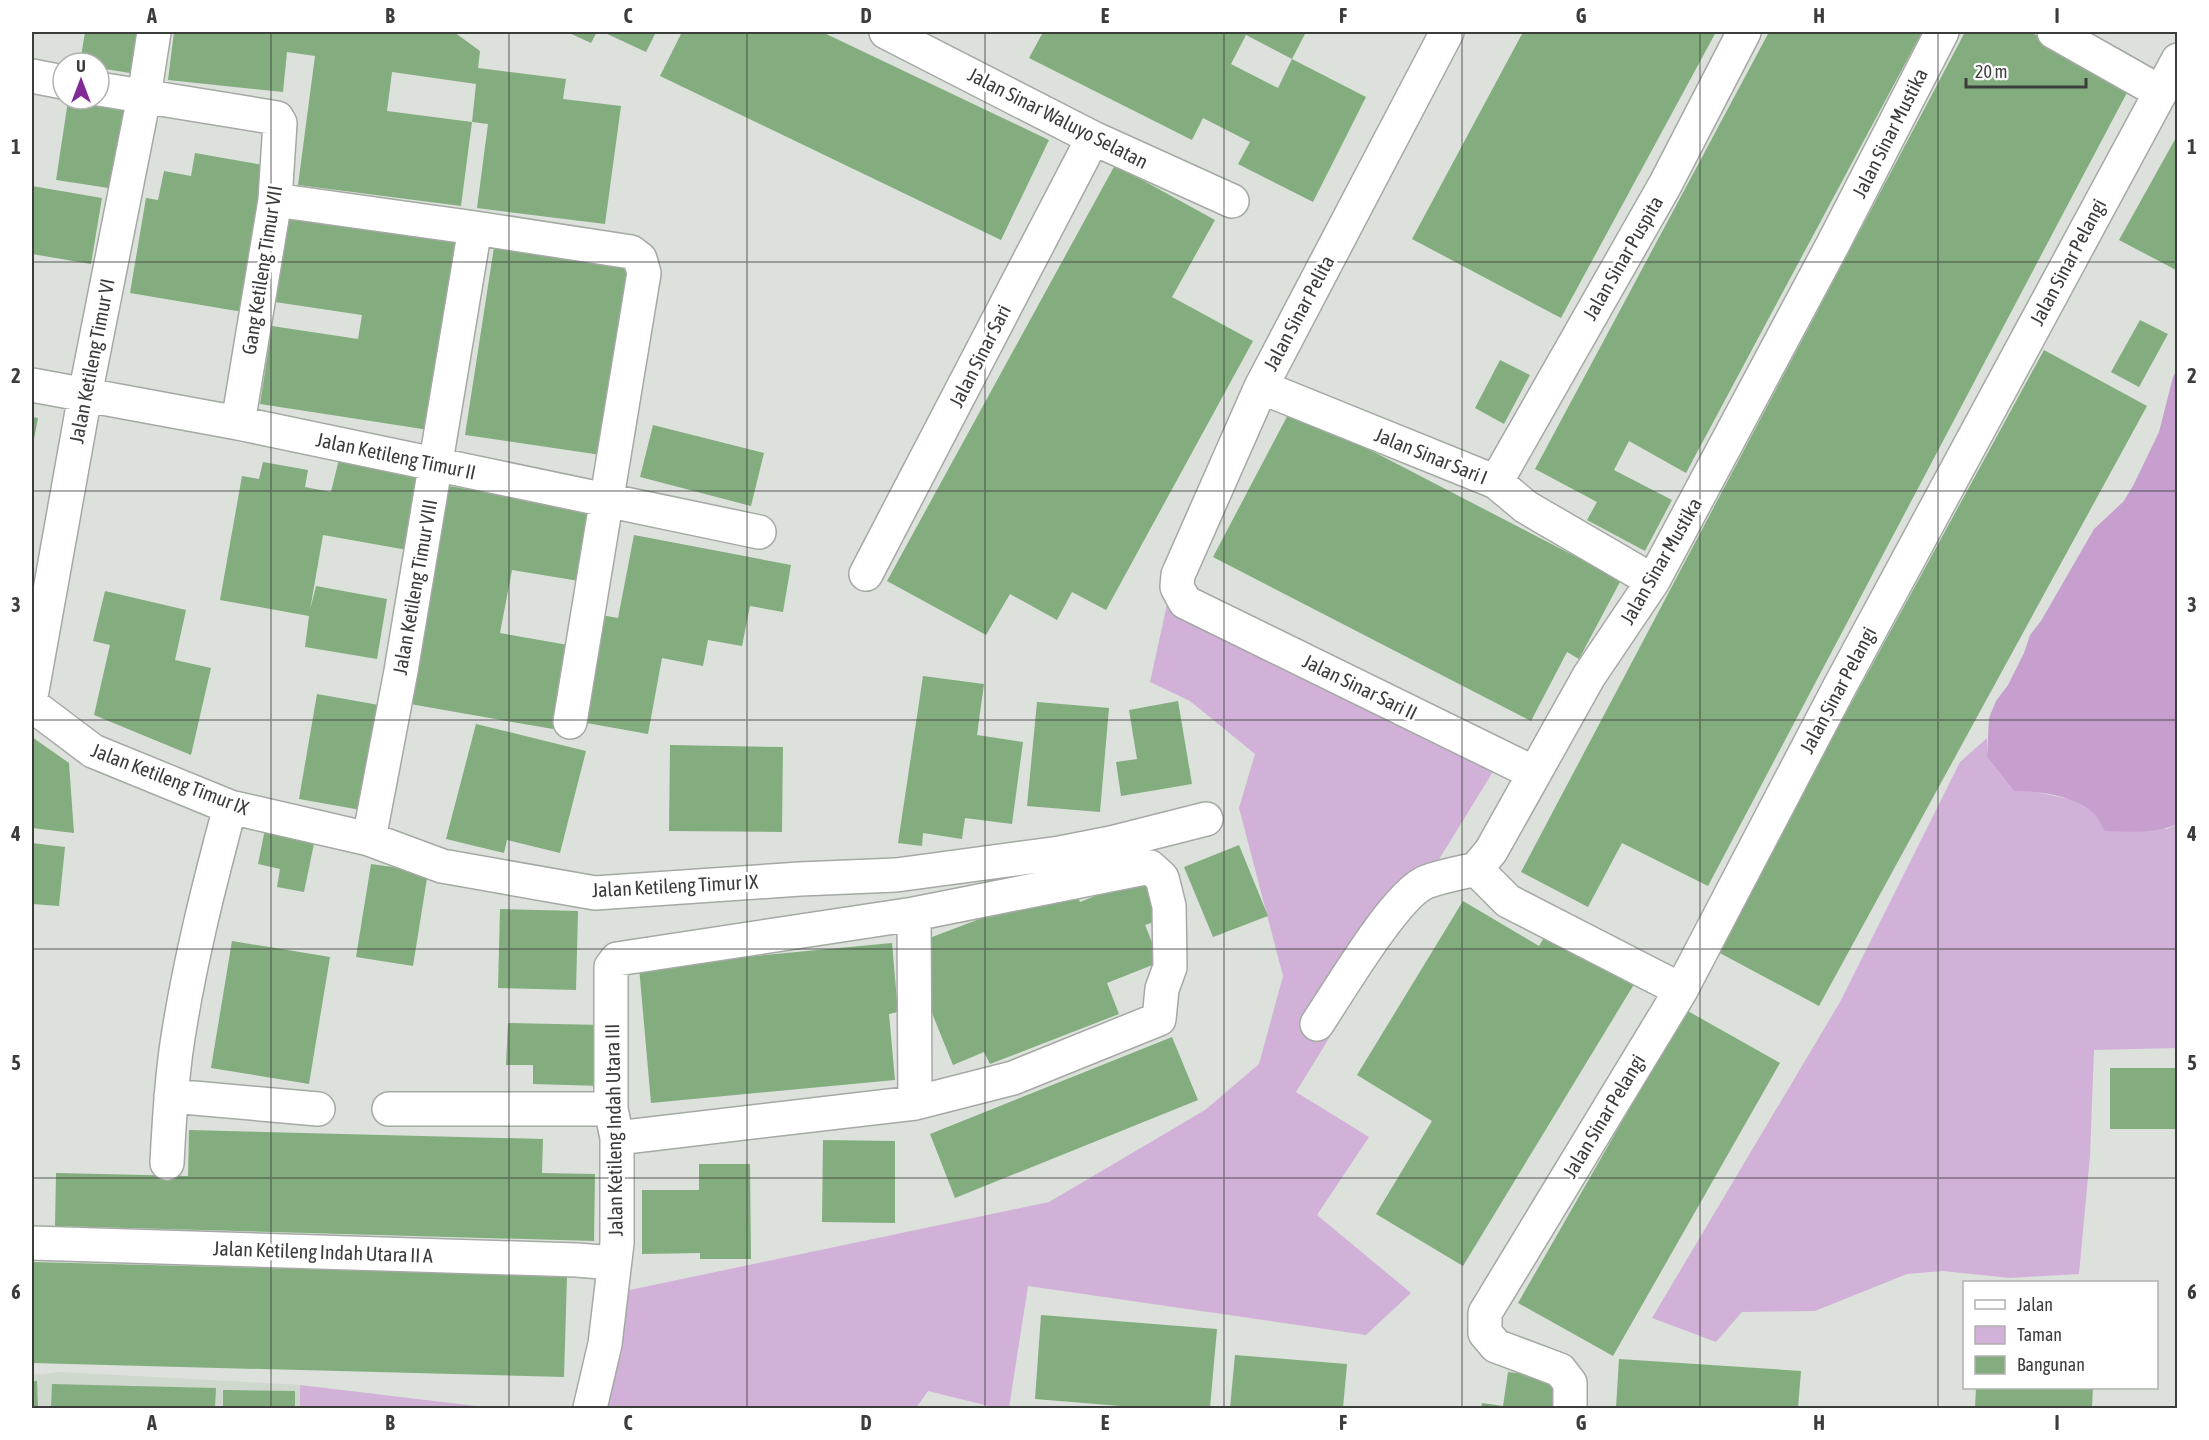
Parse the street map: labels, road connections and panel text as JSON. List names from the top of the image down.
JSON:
{
  "streets": {
    "street": [
      "Jalan Sinar Waluyo Selatan",
      "Jalan Sinar Mustika",
      "Jalan Sinar Puspita",
      "Jalan Sinar Pelangi",
      "Gang Ketileng Timur VII",
      "Jalan Sinar Pelita",
      "Jalan Sinar Sari",
      "Jalan Ketileng Timur VI",
      "Jalan Ketileng Timur II",
      "Jalan Sinar Sari I",
      "Jalan Ketileng Timur VIII",
      "Jalan Sinar Sari II",
      "Jalan Ketileng Timur IX",
      "Jalan Ketileng Indah Utara III",
      "Jalan Ketileng Indah Utara II A"
    ]
  },
  "crossings": [
    ["Jalan Sinar Waluyo Selatan", "Jalan Sinar Sari"],
    ["Jalan Sinar Mustika", "Jalan Sinar Sari I"],
    ["Jalan Sinar Mustika", "Jalan Sinar Sari II"],
    ["Jalan Sinar Puspita", "Jalan Sinar Sari I"],
    ["Gang Ketileng Timur VII", "Jalan Ketileng Timur VI"],
    ["Gang Ketileng Timur VII", "Jalan Ketileng Timur II"],
    ["Jalan Sinar Pelita", "Jalan Sinar Sari I"],
    ["Jalan Sinar Pelita", "Jalan Sinar Sari II"],
    ["Jalan Ketileng Timur VI", "Jalan Ketileng Timur II"],
    ["Jalan Ketileng Timur II", "Jalan Ketileng Timur VIII"],
    ["Jalan Ketileng Timur VIII", "Jalan Ketileng Timur IX"],
    ["Jalan Ketileng Indah Utara III", "Jalan Ketileng Indah Utara II A"]
  ],
  "legend": ["Jalan", "Taman", "Bangunan"],
  "scale_bar": "20 m",
  "north": "top",
  "grid": {
    "columns": [
      "A",
      "B",
      "C",
      "D",
      "E",
      "F",
      "G",
      "H",
      "I"
    ],
    "rows": [
      "1",
      "2",
      "3",
      "4",
      "5",
      "6"
    ]
  }
}
